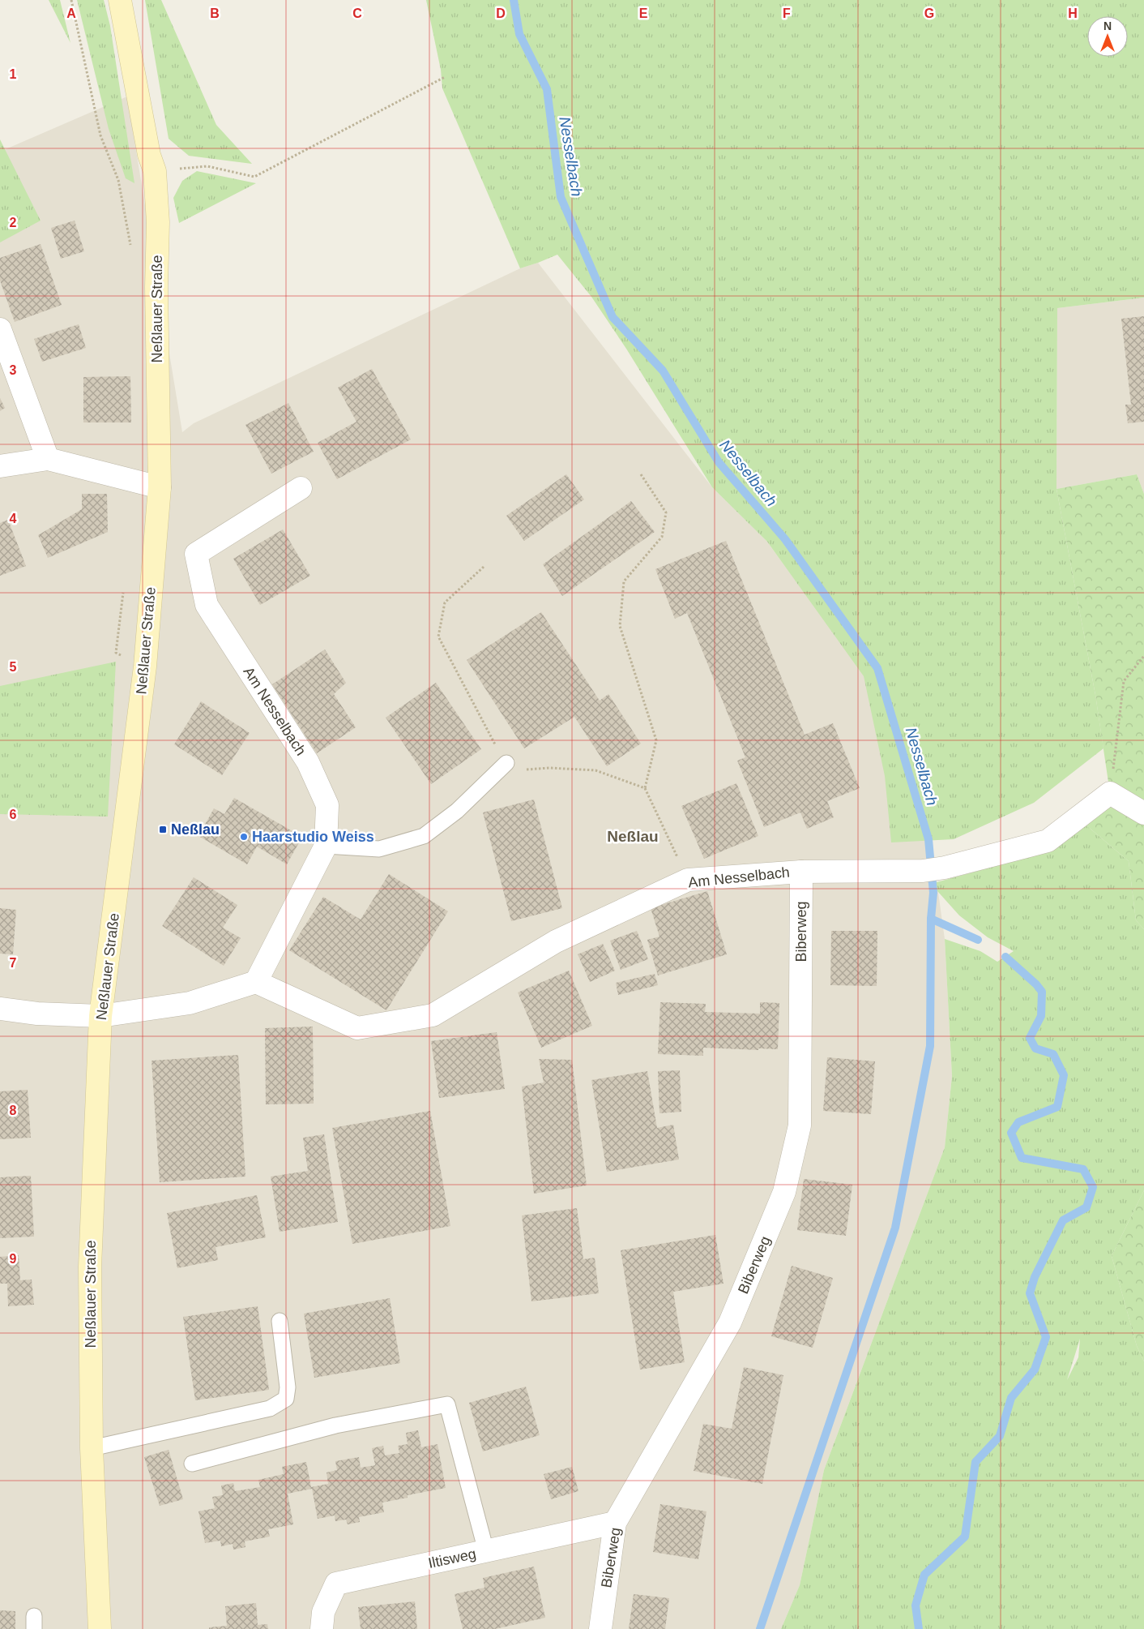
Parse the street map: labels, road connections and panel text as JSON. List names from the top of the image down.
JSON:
{
  "streets": {
    "main road": ["Neßlauer Straße"],
    "street": ["Am Nesselbach", "Biberweg", "Iltisweg"]
  },
  "crossings": [
    ["Am Nesselbach", "Biberweg"],
    ["Biberweg", "Iltisweg"]
  ],
  "districts": ["Neßlau"],
  "water": ["Nesselbach"],
  "places": {
    "transit": ["Neßlau"],
    "other": ["Haarstudio Weiss"]
  },
  "north": "top",
  "grid": {
    "columns": [
      "A",
      "B",
      "C",
      "D",
      "E",
      "F",
      "G",
      "H"
    ],
    "rows": [
      "1",
      "2",
      "3",
      "4",
      "5",
      "6",
      "7",
      "8",
      "9"
    ]
  }
}
